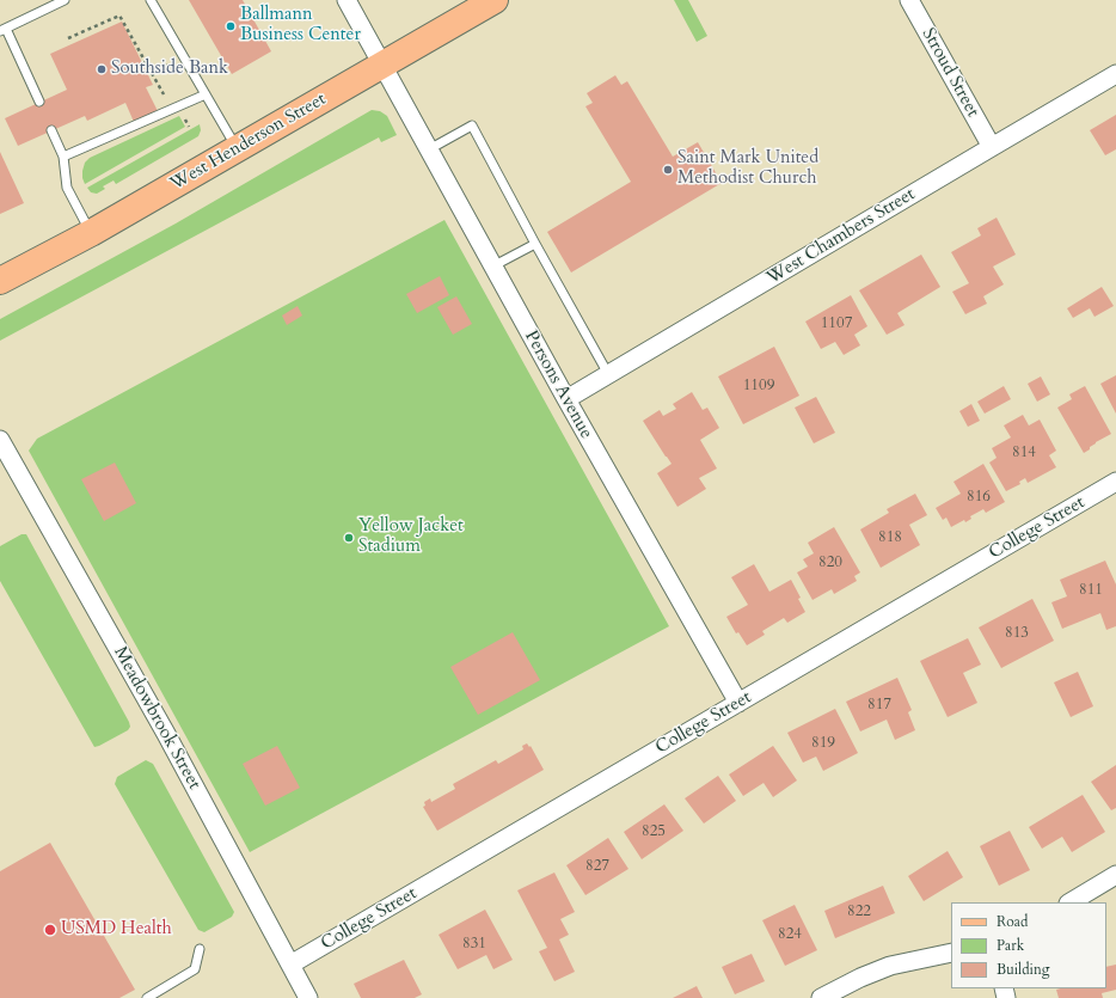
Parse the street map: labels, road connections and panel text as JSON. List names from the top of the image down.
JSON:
{
  "streets": {
    "main road": ["West Henderson Street"],
    "street": [
      "Stroud Street",
      "West Chambers Street",
      "Persons Avenue",
      "College Street",
      "Meadowbrook Street"
    ]
  },
  "crossings": [
    ["Stroud Street", "West Chambers Street"],
    ["West Henderson Street", "Persons Avenue"],
    ["West Chambers Street", "Persons Avenue"],
    ["Persons Avenue", "College Street"],
    ["College Street", "Meadowbrook Street"]
  ],
  "places": [
    "Ballmann Business Center",
    "Southside Bank",
    "Saint Mark United Methodist Church",
    "Yellow Jacket Stadium",
    "USMD Health"
  ],
  "house_numbers": [
    "1107",
    "1109",
    "814",
    "816",
    "818",
    "820",
    "811",
    "813",
    "817",
    "819",
    "825",
    "827",
    "822",
    "824",
    "831"
  ],
  "legend": ["Road", "Park", "Building"]
}
